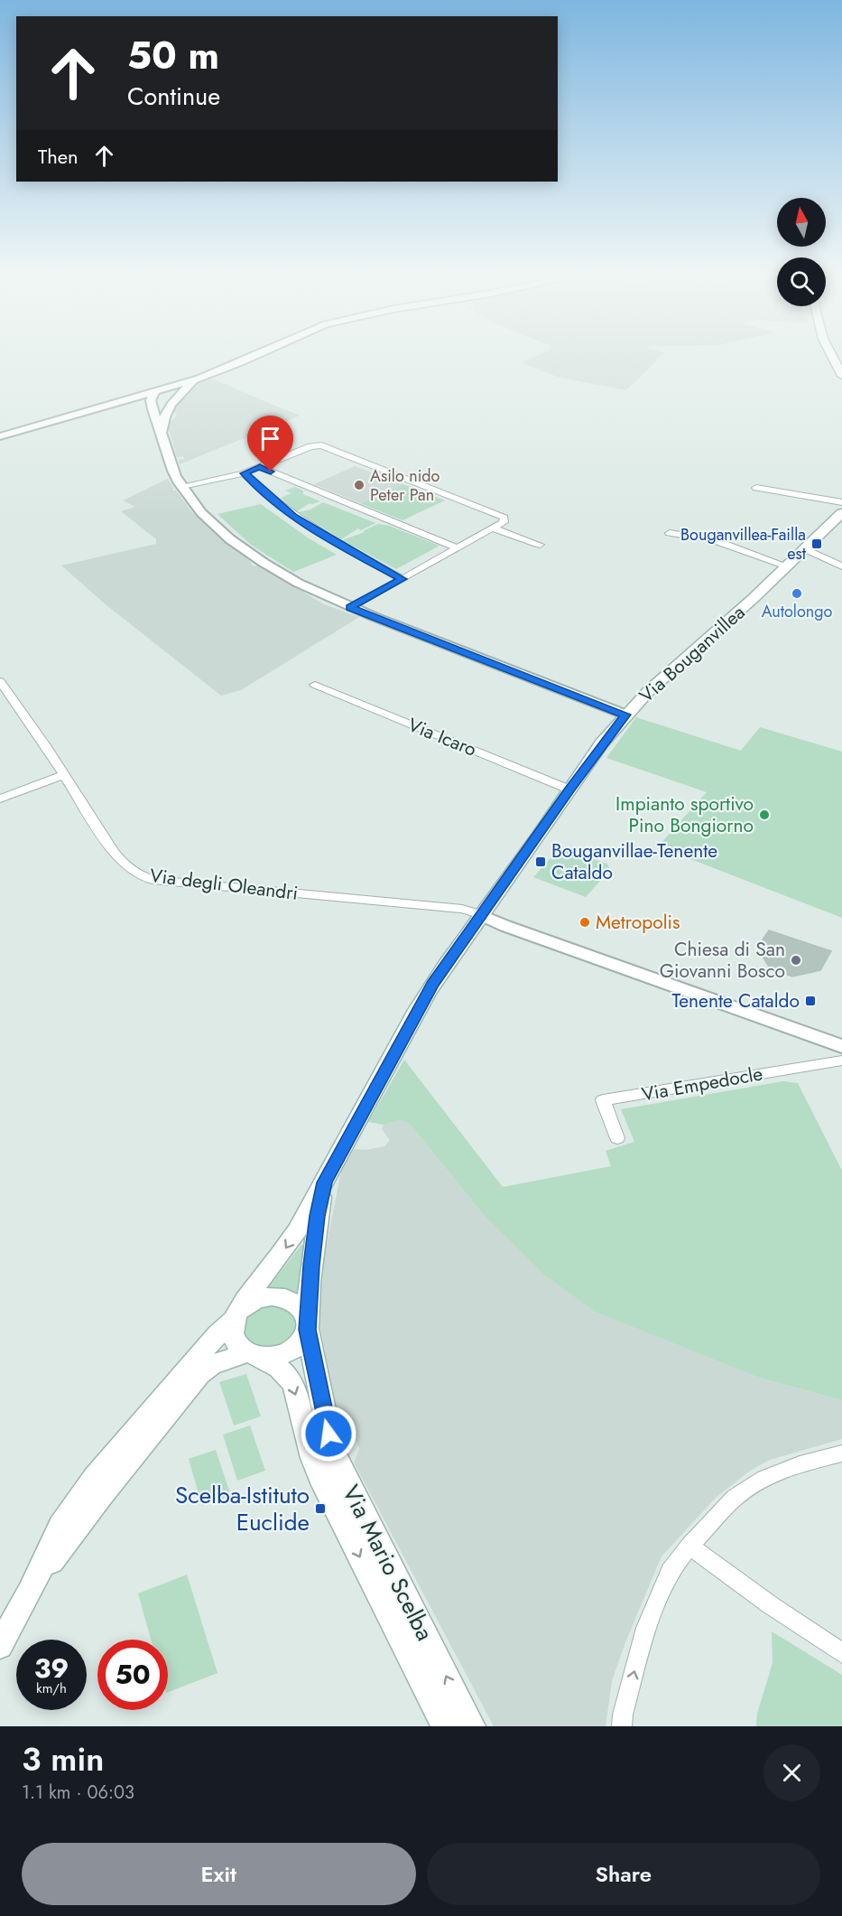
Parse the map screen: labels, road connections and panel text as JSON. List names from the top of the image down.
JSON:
{
  "streets": {
    "main road": ["Via Bouganvillea", "Via Mario Scelba"],
    "street": ["Via Icaro", "Via degli Oleandri", "Via Empedocle"]
  },
  "crossings": [
    ["Via Bouganvillea", "Via Icaro"],
    ["Via Bouganvillea", "Via degli Oleandri"],
    ["Via Bouganvillea", "Via Mario Scelba"]
  ],
  "places": {
    "other": [
      "Asilo nido Peter Pan",
      "Autolongo",
      "Impianto sportivo Pino Bongiorno",
      "Metropolis",
      "Chiesa di San Giovanni Bosco"
    ],
    "transit": [
      "Bouganvillea-Failla est",
      "Bouganvillae-Tenente Cataldo",
      "Tenente Cataldo",
      "Scelba-Istituto Euclide"
    ]
  },
  "north": "top",
  "page": {
    "turn": ["50 m", "Continue"],
    "then": "Then",
    "speed": "39 km/h",
    "limit": "50",
    "heading": ["3 min", "1.1 km · 06:03"],
    "buttons": ["Exit", "Share"]
  }
}
